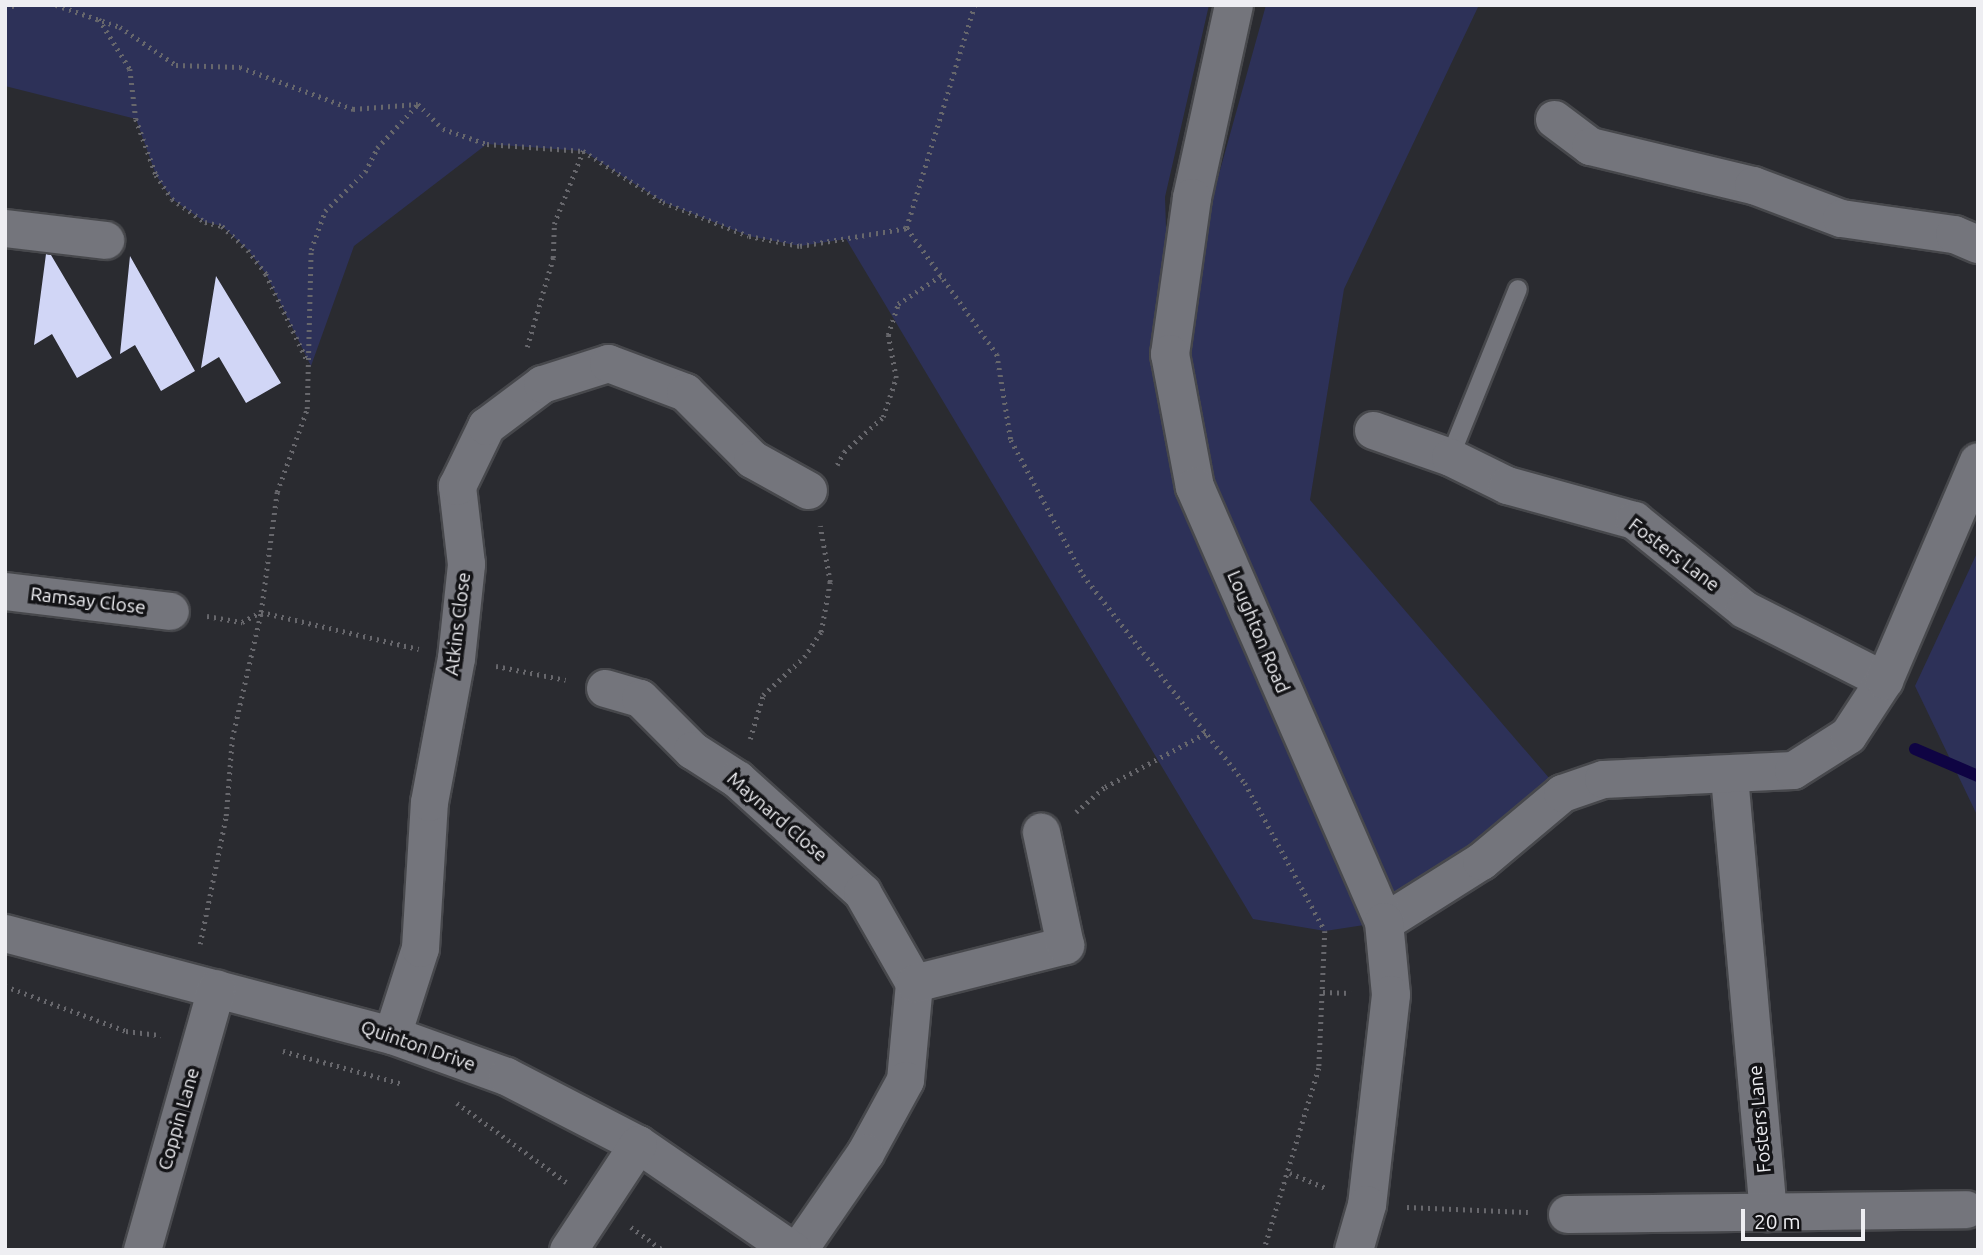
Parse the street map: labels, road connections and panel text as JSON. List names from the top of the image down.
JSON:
{
  "streets": {
    "street": [
      "Fosters Lane",
      "Ramsay Close",
      "Atkins Close",
      "Loughton Road",
      "Maynard Close",
      "Quinton Drive",
      "Coppin Lane"
    ]
  },
  "crossings": [
    ["Atkins Close", "Quinton Drive"],
    ["Quinton Drive", "Coppin Lane"]
  ],
  "scale_bar": "20 m"
}
